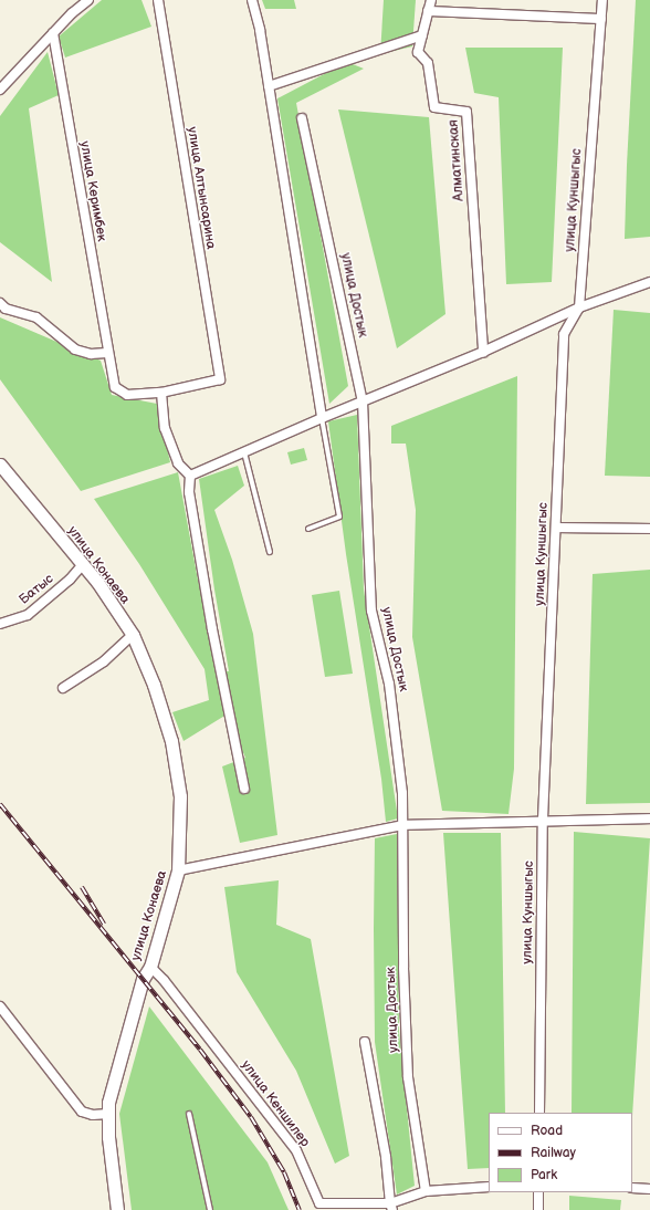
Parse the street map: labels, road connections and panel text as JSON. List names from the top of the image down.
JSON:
{
  "streets": {
    "main road": ["улица Конаева"],
    "street": [
      "Алматинская",
      "улица Алтынсарина",
      "улица Керимбек",
      "улица Куншыгыс",
      "улица Достык",
      "Батыс",
      "улица Кеншилер"
    ]
  },
  "crossings": [
    ["улица Алтынсарина", "улица Керимбек"],
    ["улица Конаева", "Батыс"],
    ["улица Конаева", "улица Кеншилер"]
  ],
  "legend": ["Road", "Railway", "Park"]
}
